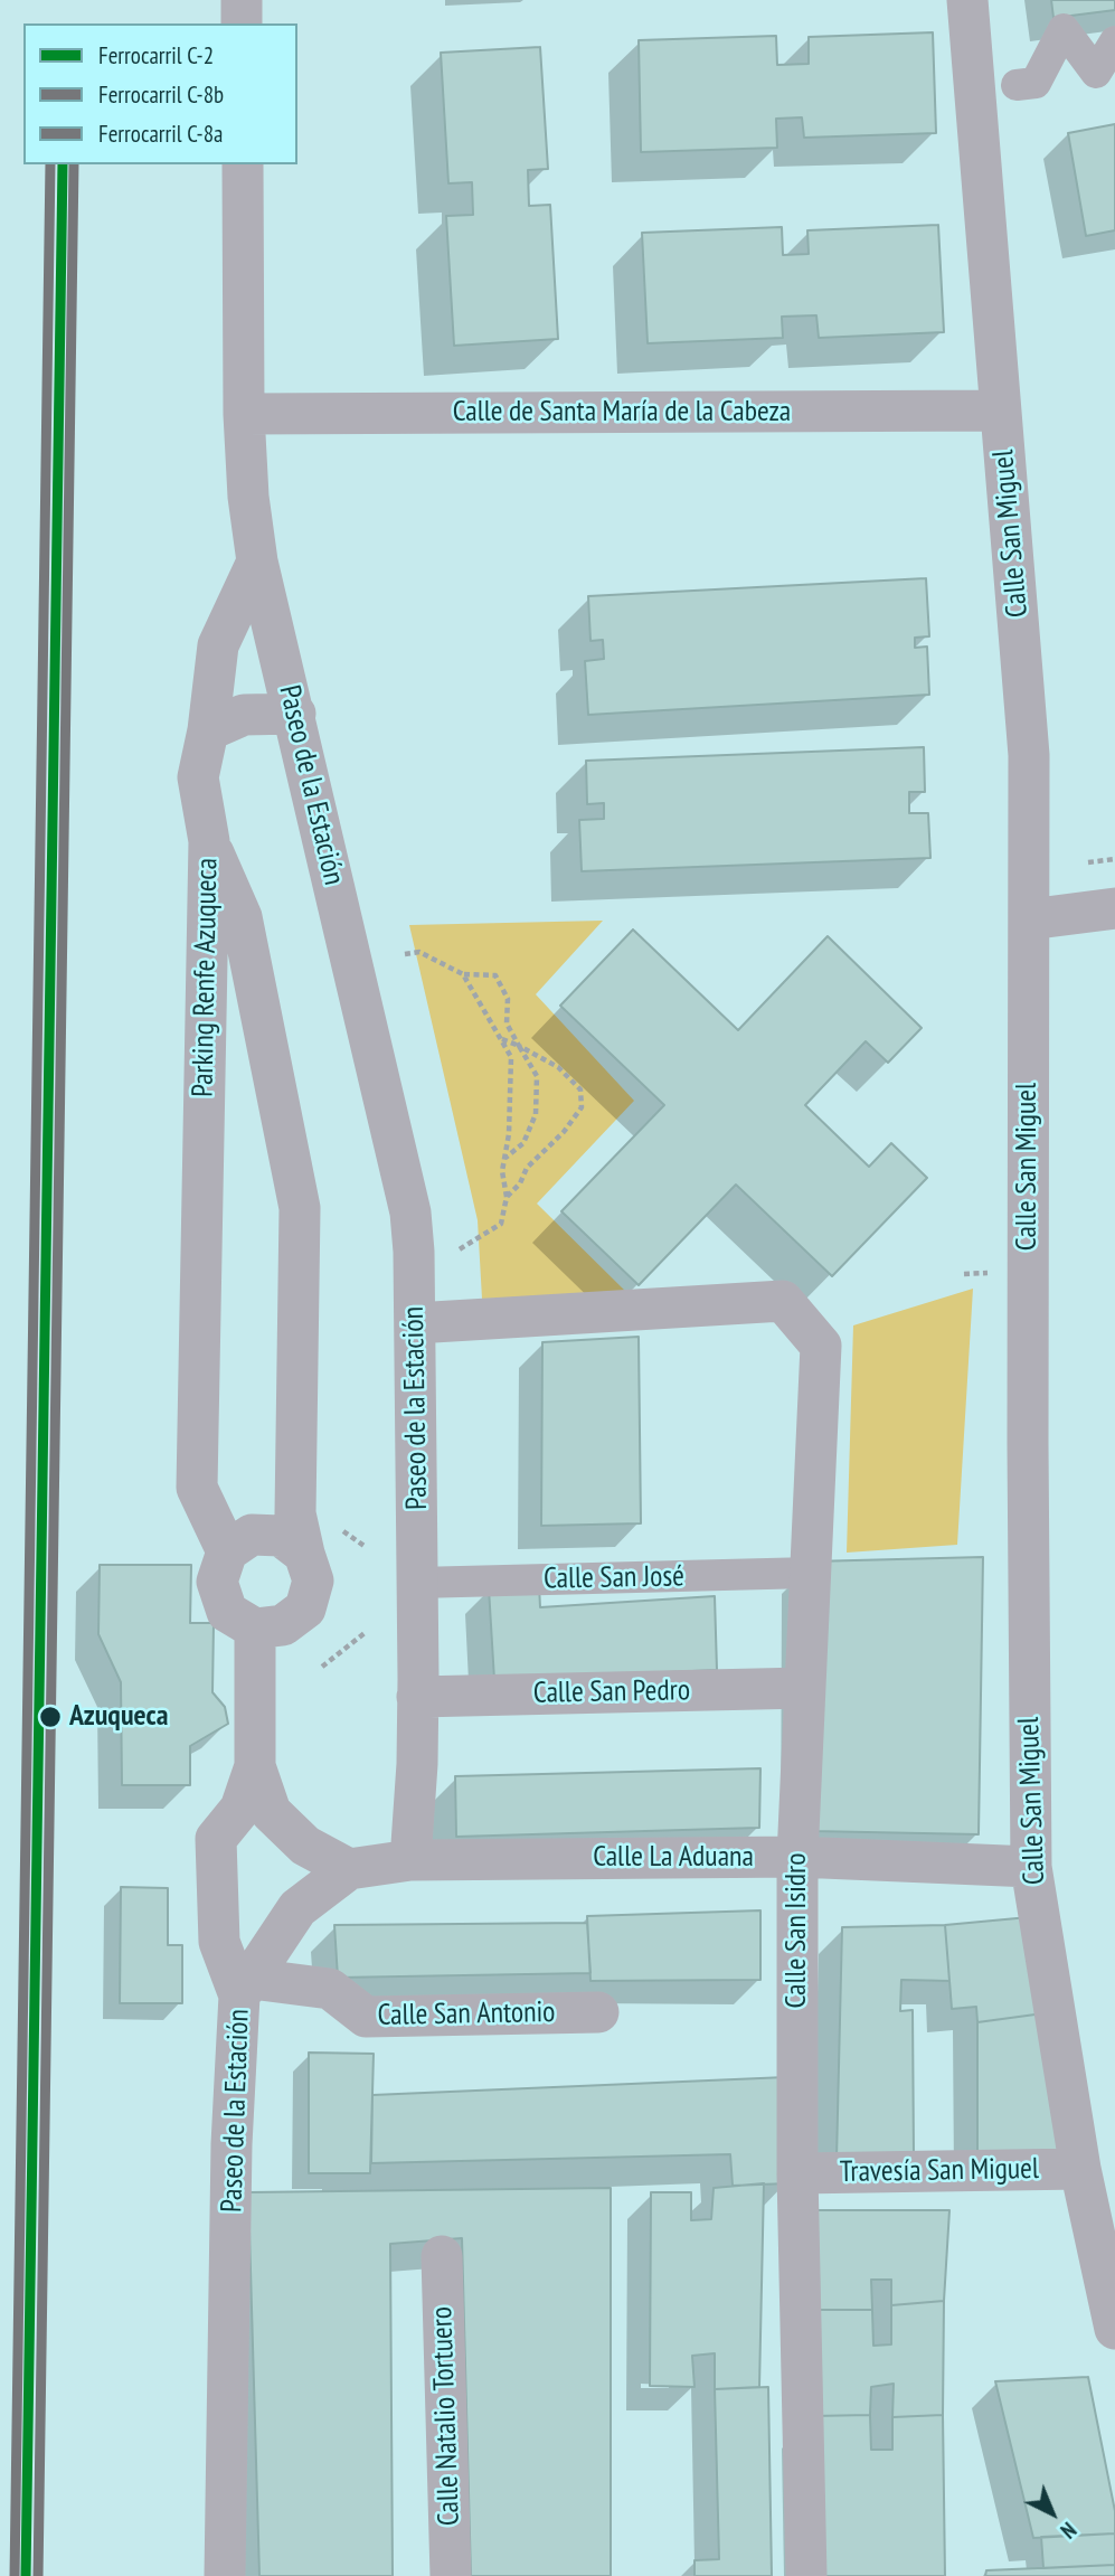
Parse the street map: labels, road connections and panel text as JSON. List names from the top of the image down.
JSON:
{
  "streets": {
    "street": [
      "Calle de Santa María de la Cabeza",
      "Calle San Miguel",
      "Paseo de la Estación",
      "Parking Renfe Azuqueca",
      "Calle San José",
      "Calle San Pedro",
      "Calle La Aduana",
      "Calle San Isidro",
      "Calle San Antonio",
      "Travesía San Miguel",
      "Calle Natalio Tortuero"
    ]
  },
  "crossings": [
    ["Calle de Santa María de la Cabeza", "Calle San Miguel"],
    ["Calle de Santa María de la Cabeza", "Paseo de la Estación"],
    ["Calle San Miguel", "Calle La Aduana"],
    ["Calle San Miguel", "Travesía San Miguel"],
    ["Paseo de la Estación", "Calle San José"],
    ["Paseo de la Estación", "Calle San Pedro"],
    ["Paseo de la Estación", "Calle La Aduana"],
    ["Paseo de la Estación", "Calle San Isidro"],
    ["Paseo de la Estación", "Calle San Antonio"],
    ["Calle San José", "Calle San Isidro"],
    ["Calle San Pedro", "Calle San Isidro"],
    ["Calle La Aduana", "Calle San Isidro"],
    ["Calle San Isidro", "Travesía San Miguel"]
  ],
  "places": ["Azuqueca"],
  "lines": ["rail line C-2", "rail line C-8b", "rail line C-8a"],
  "legend": ["Ferrocarril C-2", "Ferrocarril C-8b", "Ferrocarril C-8a"],
  "north": "bottom right"
}
